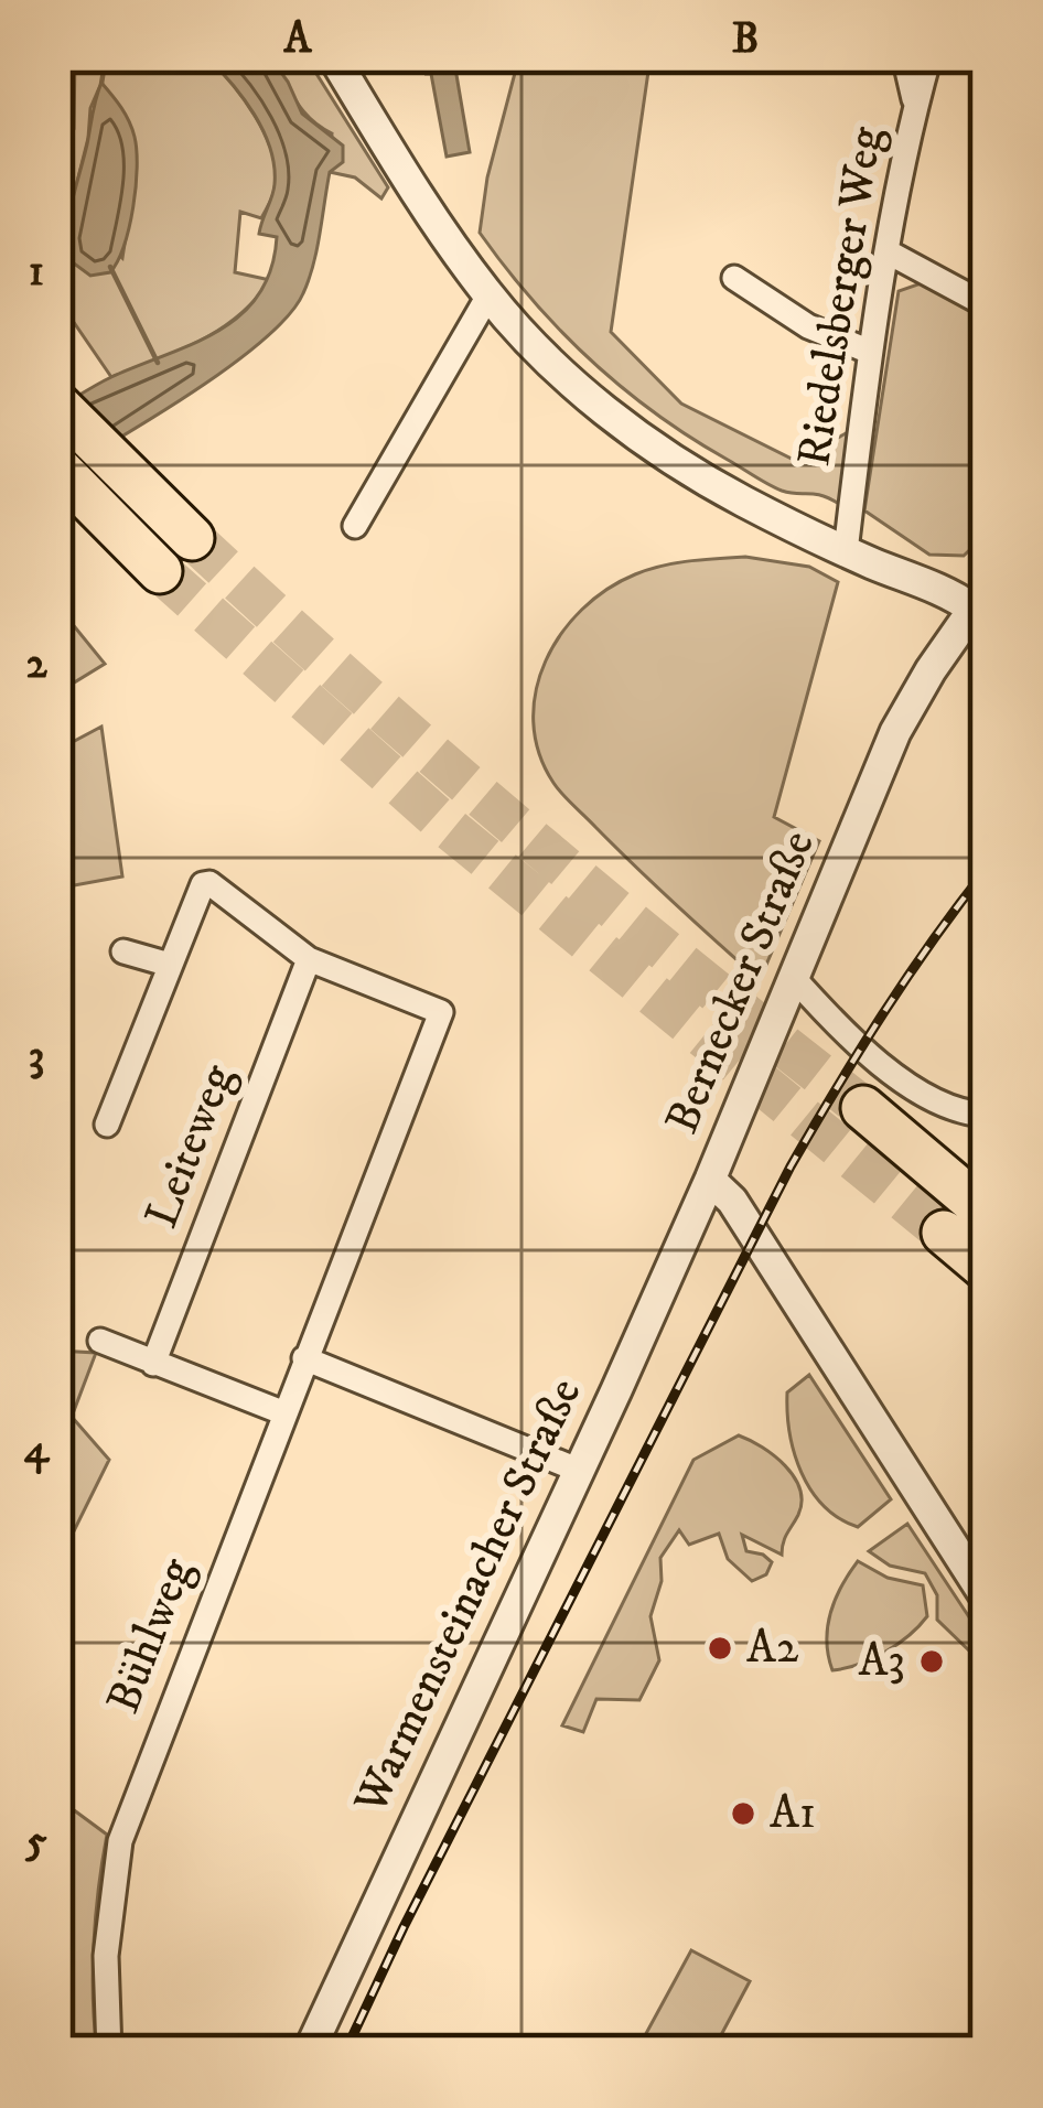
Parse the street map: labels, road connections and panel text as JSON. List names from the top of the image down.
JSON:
{
  "streets": {
    "street": [
      "Riedelsberger Weg",
      "Bernecker Straße",
      "Leiteweg",
      "Warmensteinacher Straße",
      "Bühlweg"
    ]
  },
  "crossings": [
    ["Bernecker Straße", "Warmensteinacher Straße"],
    ["Leiteweg", "Bühlweg"]
  ],
  "places": ["A2", "A3", "A1"],
  "grid": {
    "columns": ["A", "B"],
    "rows": [
      "1",
      "2",
      "3",
      "4",
      "5"
    ]
  }
}
